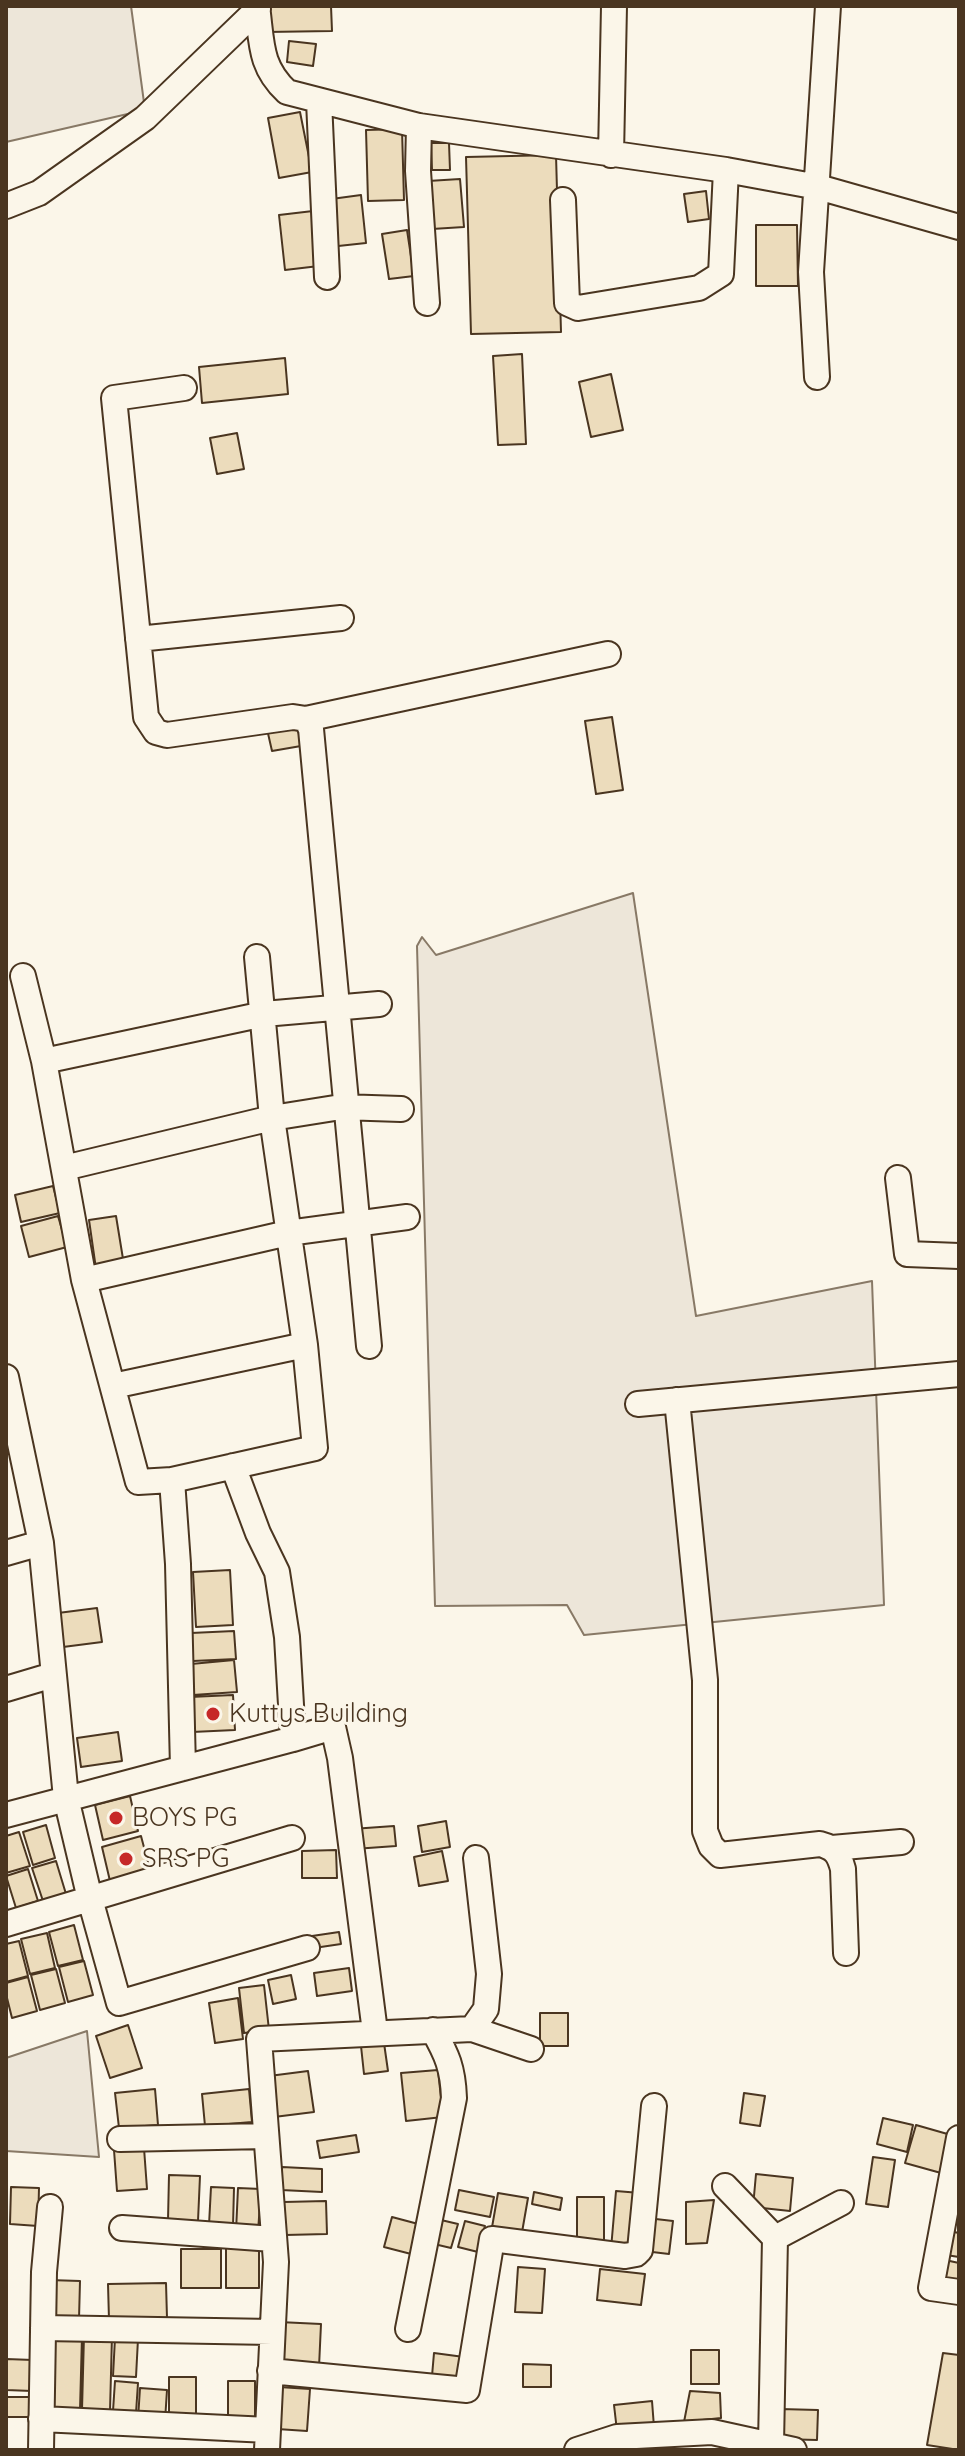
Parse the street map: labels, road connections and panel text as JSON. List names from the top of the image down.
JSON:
{
  "places": ["Kuttys Building", "BOYS PG", "SRS PG"]
}
